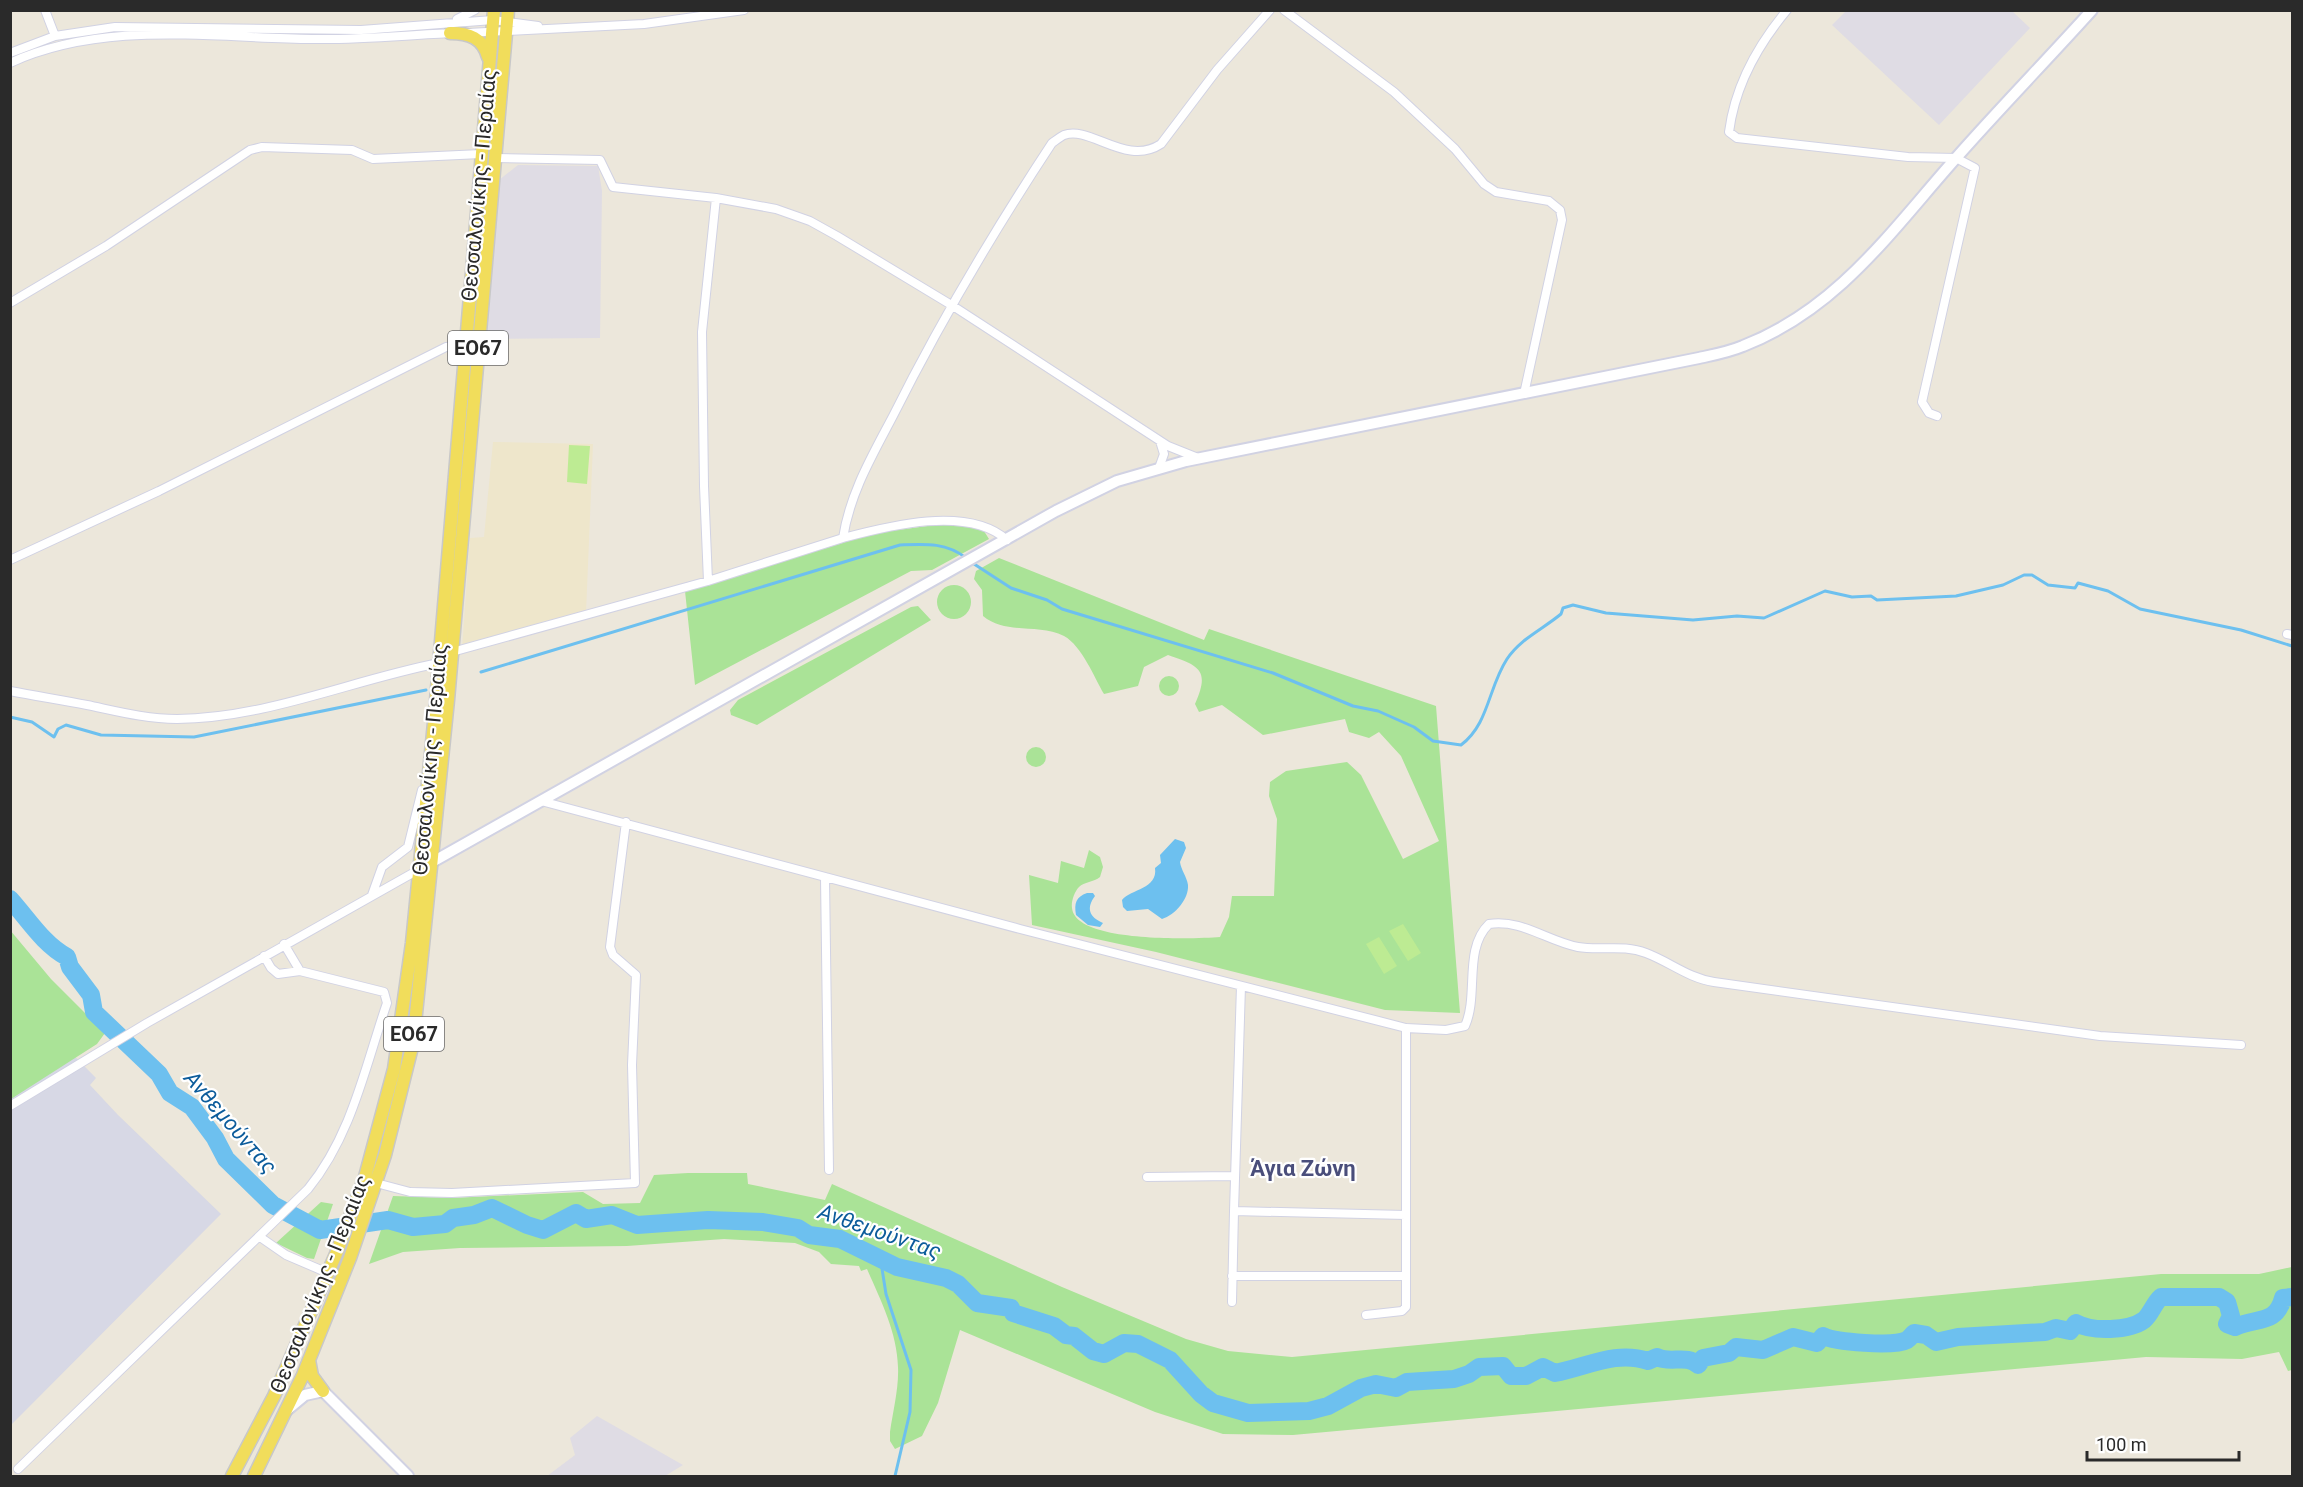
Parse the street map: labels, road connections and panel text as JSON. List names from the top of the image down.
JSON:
{
  "streets": {
    "main road": ["Θεσσαλονίκης - Περαίας", "ΕΟ67"]
  },
  "districts": ["Άγια Ζώνη"],
  "water": ["Ανθεμούντας"],
  "scale_bar": "100 m"
}
